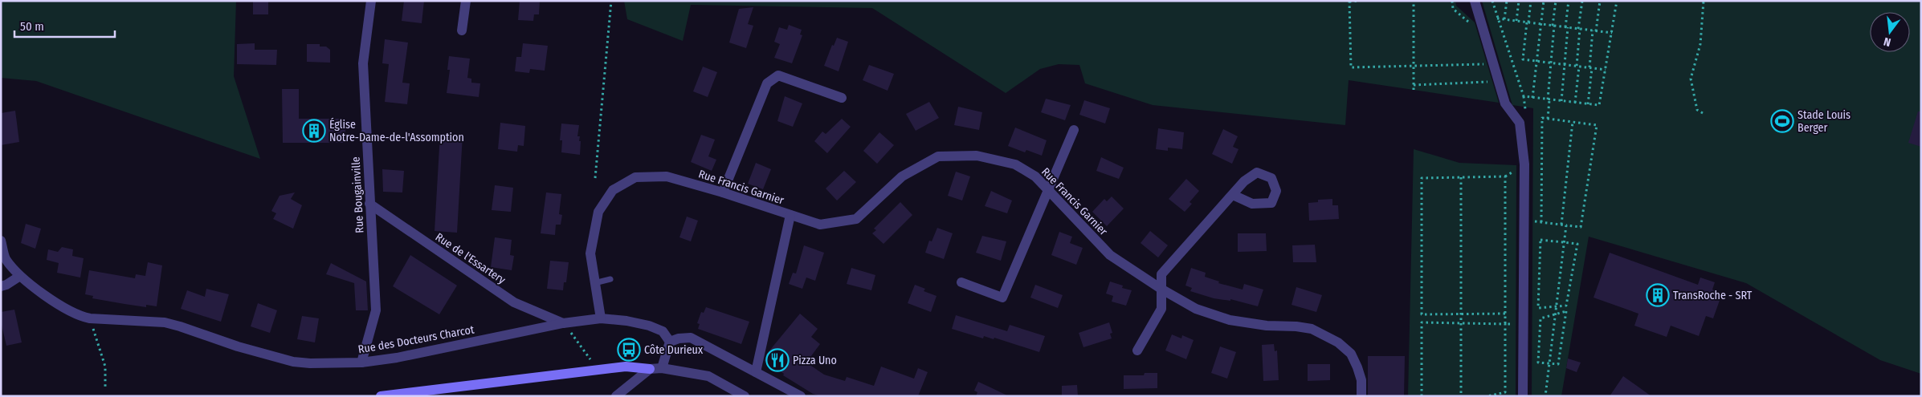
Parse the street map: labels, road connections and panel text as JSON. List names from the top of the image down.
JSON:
{
  "streets": {
    "street": [
      "Rue Francis Garnier",
      "Rue Bougainville",
      "Rue de l'Essartery",
      "Rue des Docteurs Charcot"
    ]
  },
  "crossings": [
    ["Rue Francis Garnier", "Rue des Docteurs Charcot"],
    ["Rue Bougainville", "Rue de l'Essartery"],
    ["Rue Bougainville", "Rue des Docteurs Charcot"],
    ["Rue de l'Essartery", "Rue des Docteurs Charcot"]
  ],
  "places": {
    "sports": ["Stade Louis Berger"],
    "building": ["Église Notre-Dame-de-l'Assomption", "TransRoche - SRT"],
    "bus stop": ["Côte Durieux"],
    "restaurant": ["Pizza Uno"]
  },
  "scale_bar": "50 m",
  "north": "bottom"
}
